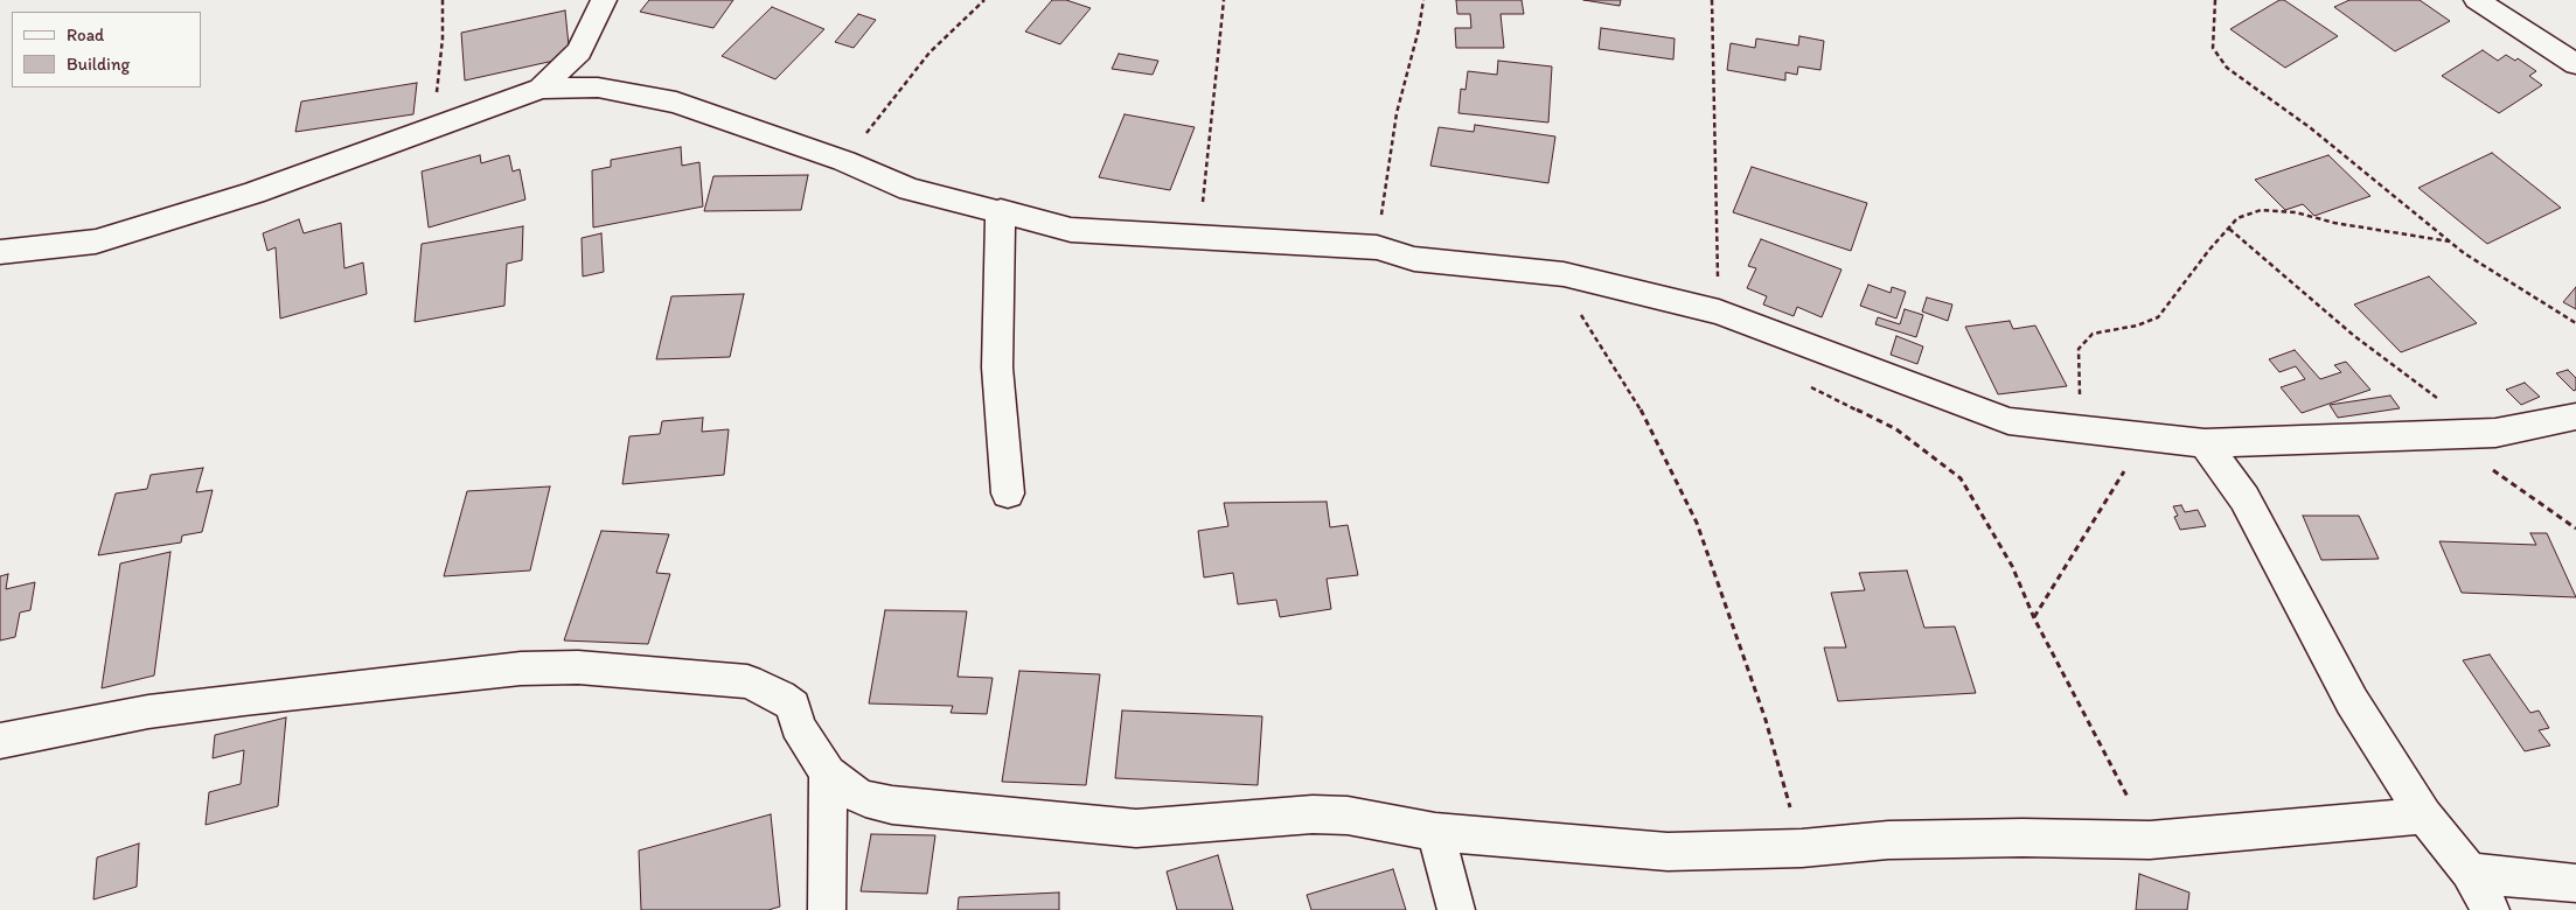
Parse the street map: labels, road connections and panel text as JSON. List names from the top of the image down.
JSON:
{
  "legend": ["Road", "Building"]
}
